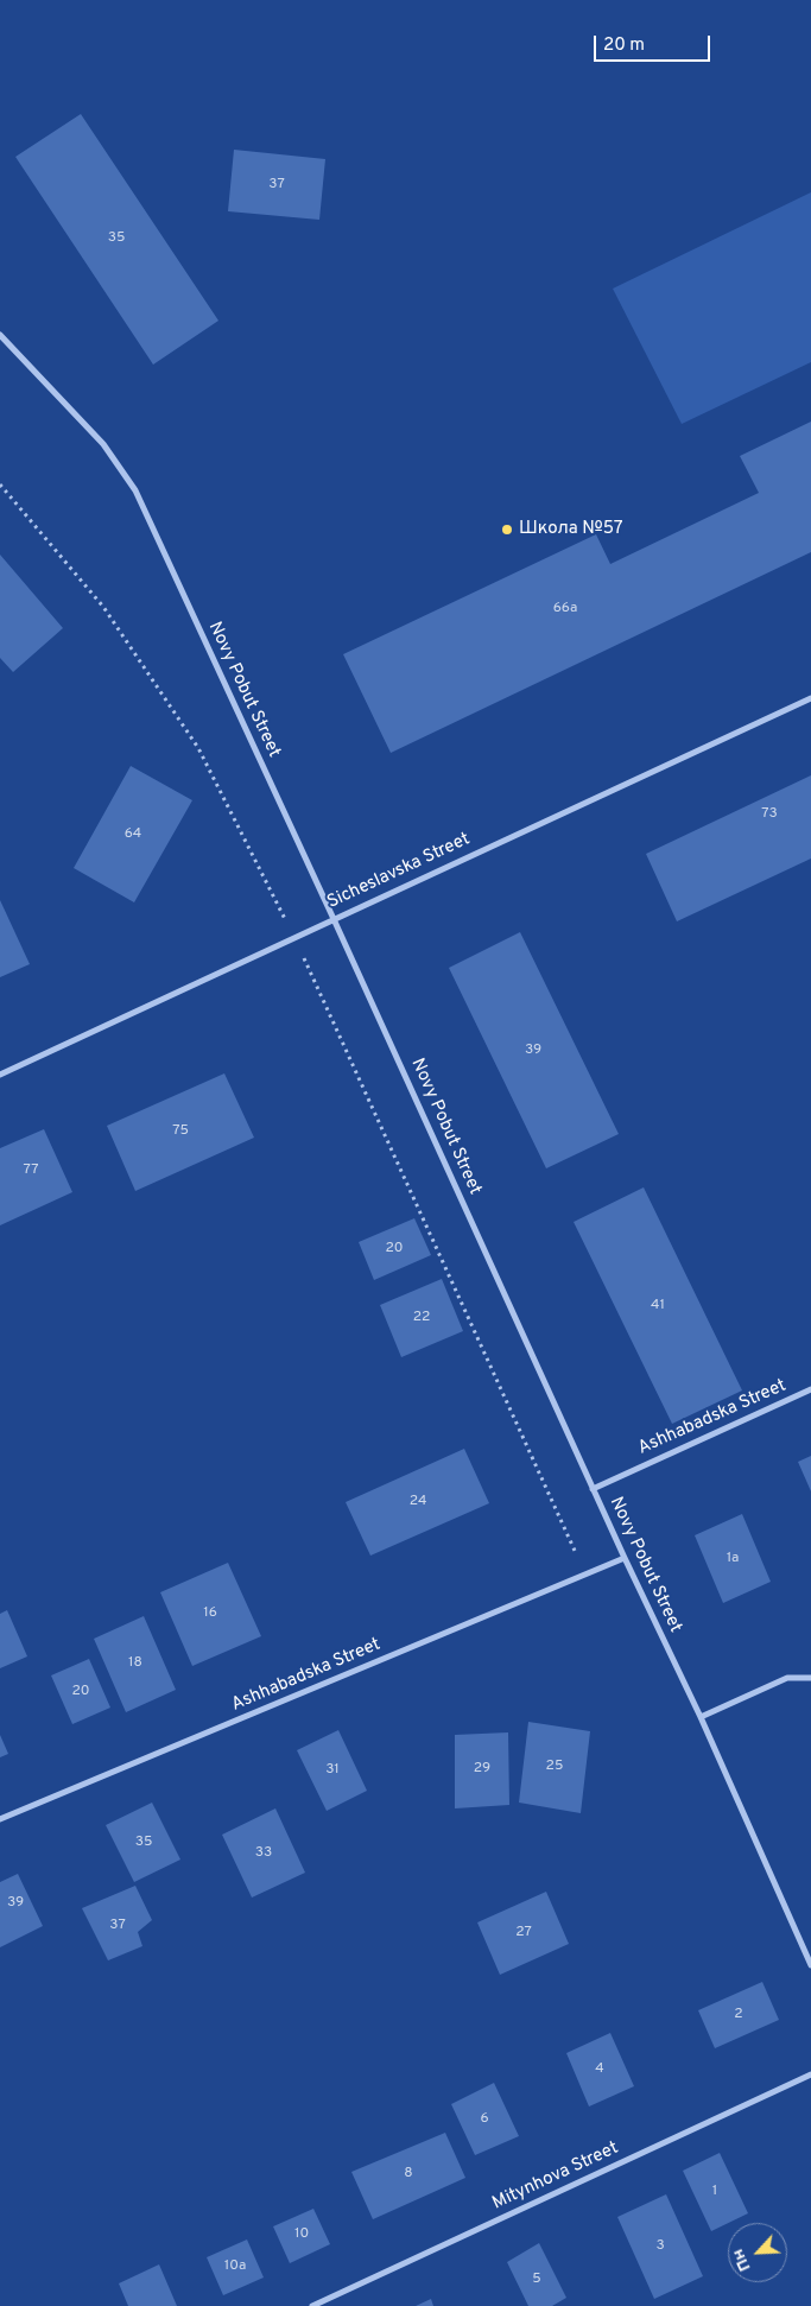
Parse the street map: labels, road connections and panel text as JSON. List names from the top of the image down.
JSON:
{
  "streets": {
    "street": [
      "Novy Pobut Street",
      "Sicheslavska Street",
      "Ashhabadska Street",
      "Mitynhova Street"
    ]
  },
  "crossings": [
    ["Novy Pobut Street", "Sicheslavska Street"],
    ["Novy Pobut Street", "Ashhabadska Street"]
  ],
  "places": ["Школа №57"],
  "house_numbers": [
    "37",
    "35",
    "66а",
    "73",
    "64",
    "39",
    "75",
    "77",
    "20",
    "41",
    "22",
    "24",
    "1а",
    "16",
    "18",
    "20",
    "25",
    "29",
    "31",
    "35",
    "33",
    "39",
    "37",
    "27",
    "2",
    "4",
    "6",
    "8",
    "1",
    "10",
    "3",
    "10а",
    "5"
  ],
  "scale_bar": "20 m",
  "north": "bottom left"
}
